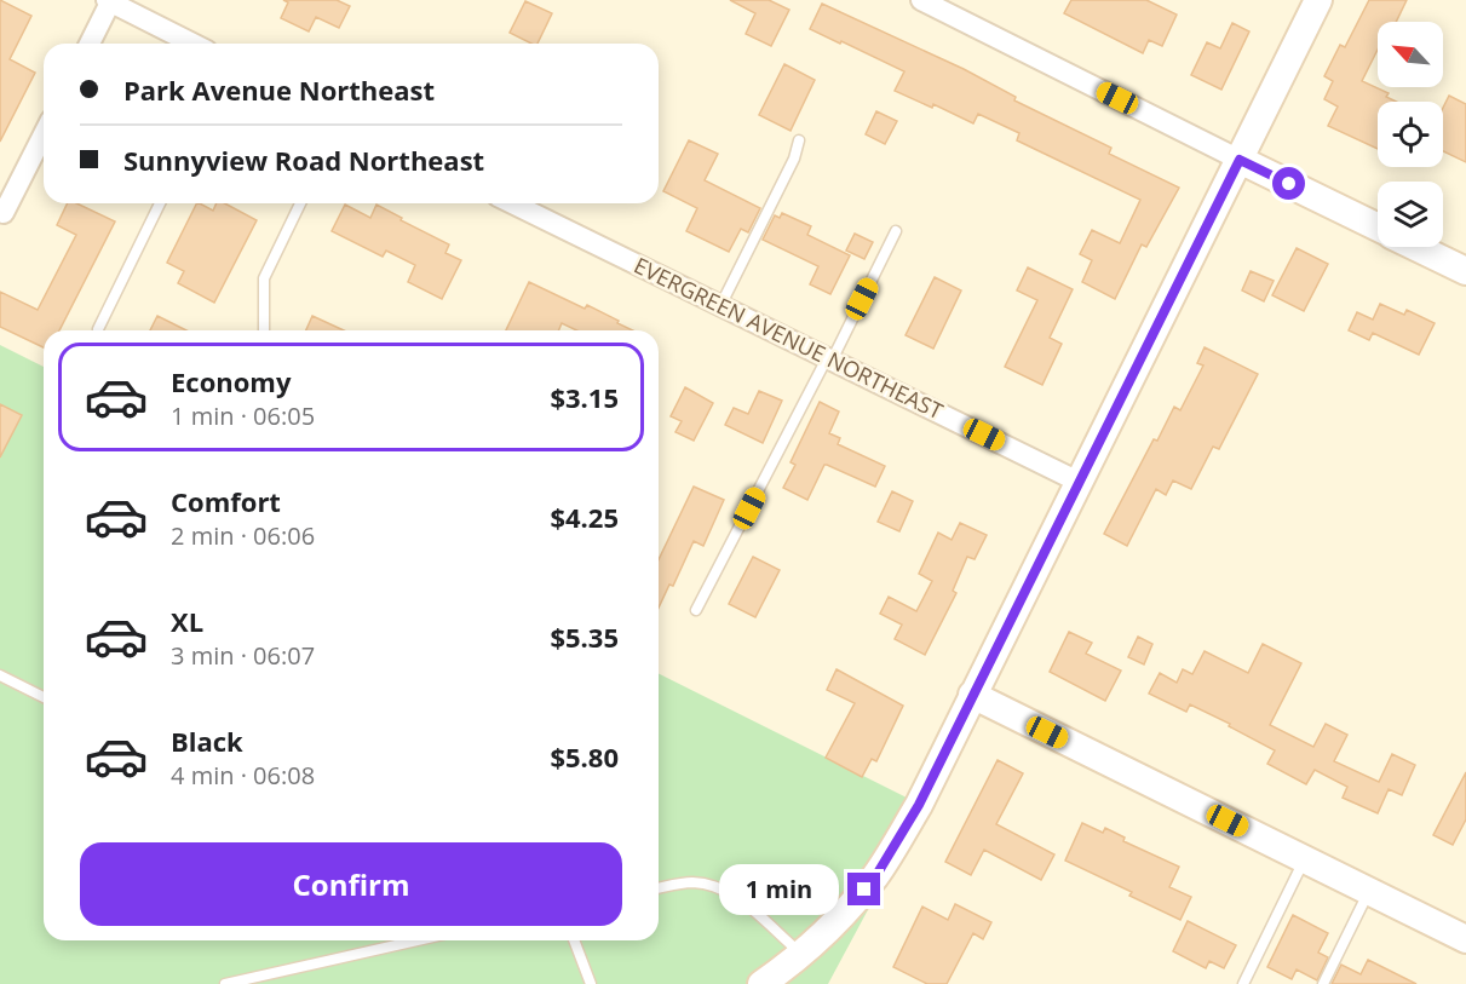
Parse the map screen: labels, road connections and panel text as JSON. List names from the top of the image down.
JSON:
{
  "streets": {
    "street": ["EVERGREEN AVENUE NORTHEAST"]
  },
  "north": "top left",
  "page": {
    "banner": ["Park Avenue Northeast", "Sunnyview Road Northeast"],
    "list": [
      {
        "name": "Economy",
        "note": "1 min · 06:05",
        "value": "$3.15"
      },
      {
        "name": "Comfort",
        "note": "2 min · 06:06",
        "value": "$4.25"
      },
      {
        "name": "XL",
        "note": "3 min · 06:07",
        "value": "$5.35"
      },
      {
        "name": "Black",
        "note": "4 min · 06:08",
        "value": "$5.80"
      }
    ],
    "buttons": "Confirm",
    "bubble": "1 min"
  }
}
